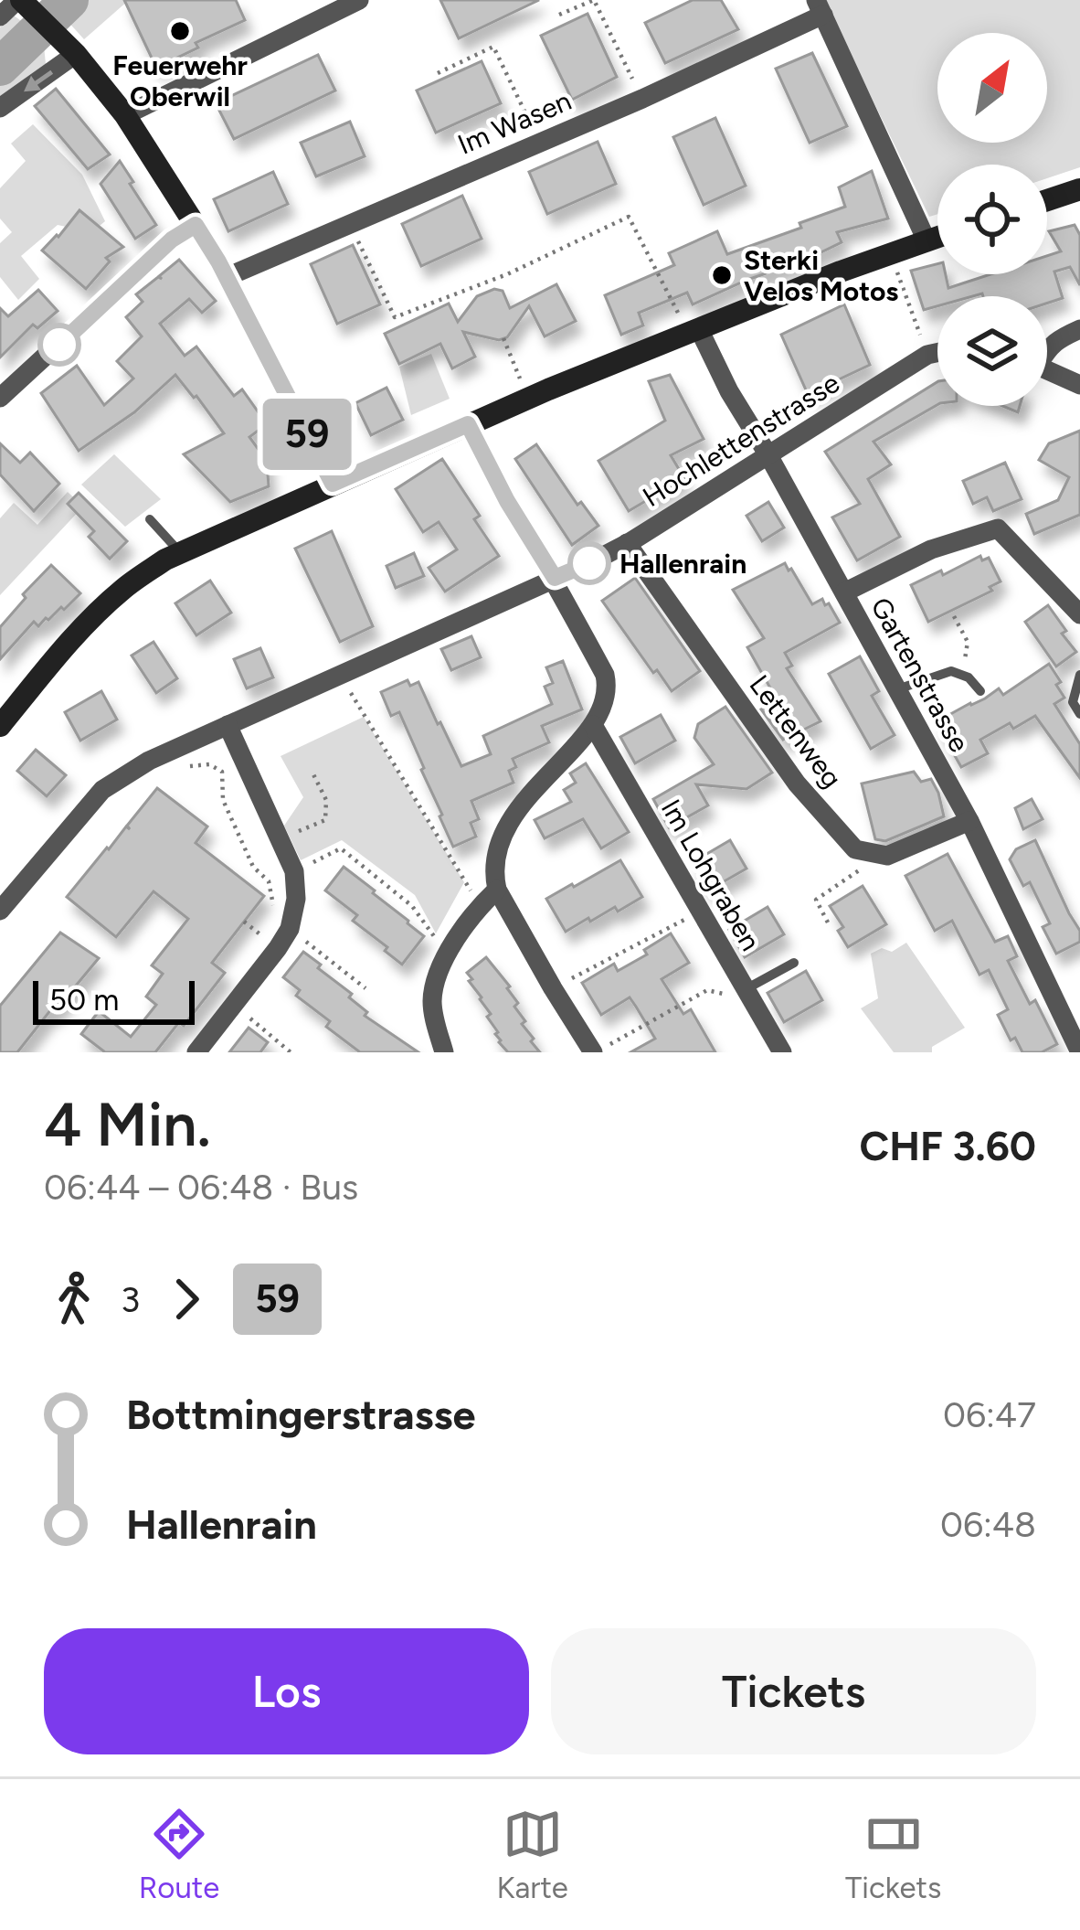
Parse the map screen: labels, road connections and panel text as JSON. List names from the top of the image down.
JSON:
{
  "streets": {
    "street": [
      "Im Wasen",
      "Hochlettenstrasse",
      "Gartenstrasse",
      "Lettenweg",
      "Im Lohgraben"
    ]
  },
  "crossings": [
    ["Hochlettenstrasse", "Gartenstrasse"],
    ["Hochlettenstrasse", "Lettenweg"]
  ],
  "places": ["Feuerwehr Oberwil", "Sterki Velos Motos", "Hallenrain"],
  "lines": ["bus line 59"],
  "scale_bar": "50 m",
  "north": "top right",
  "page": {
    "on_map": "59",
    "scale": "50 m",
    "heading": ["4 Min.", "06:44 – 06:48 · Bus", "CHF 3.60"],
    "legs": ["3", "59"],
    "list": [
      {
        "name": "Bottmingerstrasse",
        "value": "06:47"
      },
      {
        "name": "Hallenrain",
        "value": "06:48"
      }
    ],
    "buttons": ["Los", "Tickets"],
    "tabs": ["Route", "Karte", "Tickets"]
  }
}
